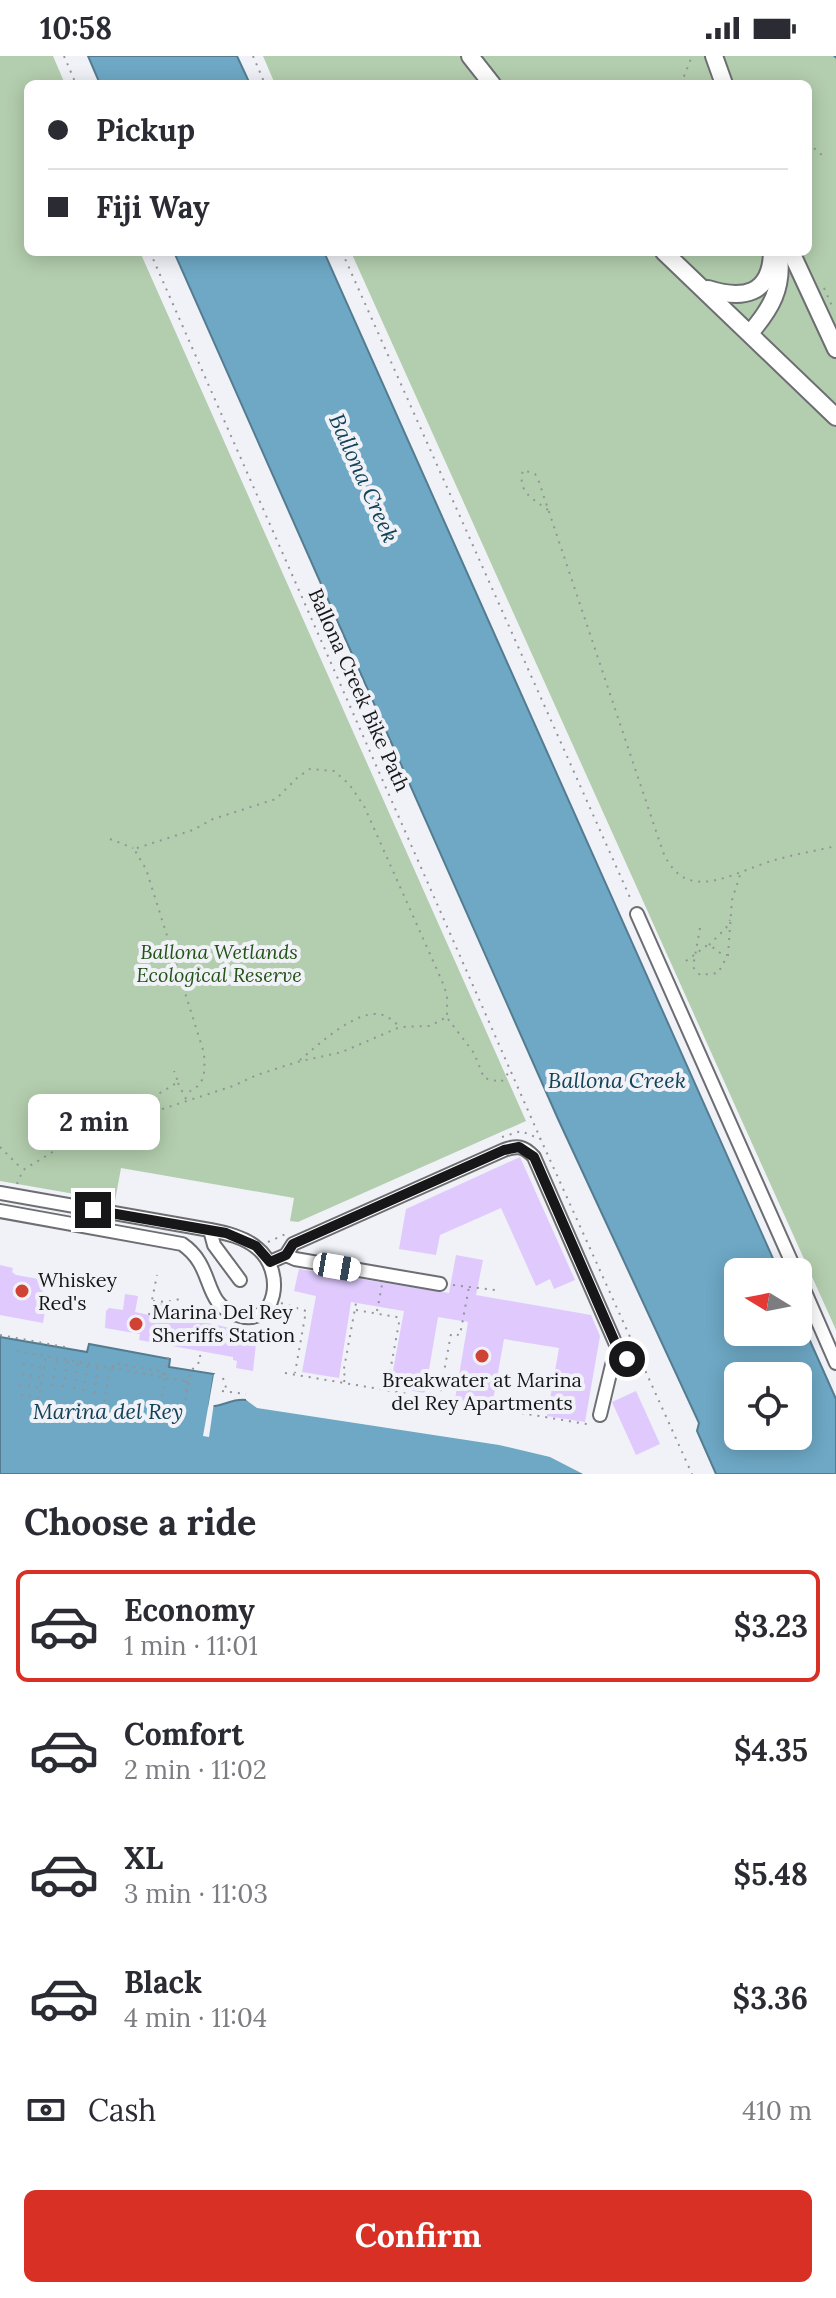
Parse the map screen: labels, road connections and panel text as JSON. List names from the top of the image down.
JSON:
{
  "streets": {
    "path": ["Ballona Creek Bike Path"]
  },
  "water": ["Ballona Creek", "Marina del Rey"],
  "parks": ["Ballona Wetlands Ecological Reserve"],
  "places": ["Whiskey Red's", "Marina Del Rey Sheriffs Station", "Breakwater at Marina del Rey Apartments"],
  "north": "left",
  "page": {
    "status": "10:58",
    "banner": ["Pickup", "Fiji Way"],
    "bubble": "2 min",
    "heading": "Choose a ride",
    "list": [
      {
        "name": "Economy",
        "note": "1 min · 11:01",
        "value": "$3.23"
      },
      {
        "name": "Comfort",
        "note": "2 min · 11:02",
        "value": "$4.35"
      },
      {
        "name": "XL",
        "note": "3 min · 11:03",
        "value": "$5.48"
      },
      {
        "name": "Black",
        "note": "4 min · 11:04",
        "value": "$3.36"
      }
    ],
    "pay": ["Cash", "410 m"],
    "buttons": "Confirm"
  }
}
